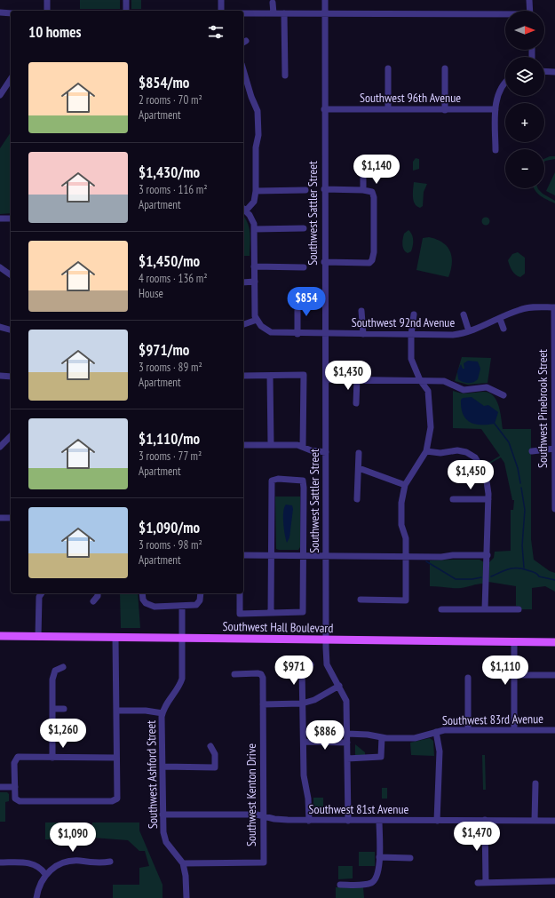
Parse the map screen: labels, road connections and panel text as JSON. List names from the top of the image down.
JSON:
{
  "streets": {
    "main road": ["Southwest Hall Boulevard"],
    "street": [
      "Southwest 96th Avenue",
      "Southwest Sattler Street",
      "Southwest 92nd Avenue",
      "Southwest Pinebrook Street",
      "Southwest 83rd Avenue",
      "Southwest Ashford Street",
      "Southwest Kenton Drive",
      "Southwest 81st Avenue"
    ]
  },
  "crossings": [
    ["Southwest 96th Avenue", "Southwest Sattler Street"],
    ["Southwest Sattler Street", "Southwest 92nd Avenue"],
    ["Southwest Sattler Street", "Southwest Hall Boulevard"],
    ["Southwest Sattler Street", "Southwest 83rd Avenue"],
    ["Southwest Sattler Street", "Southwest 81st Avenue"],
    ["Southwest 92nd Avenue", "Southwest Pinebrook Street"],
    ["Southwest Hall Boulevard", "Southwest Ashford Street"],
    ["Southwest Ashford Street", "Southwest Kenton Drive"],
    ["Southwest Ashford Street", "Southwest 81st Avenue"],
    ["Southwest Kenton Drive", "Southwest 81st Avenue"]
  ],
  "north": "right",
  "page": {
    "map_buttons": ["+", "−"],
    "heading": "10 homes",
    "list": [
      {
        "name": "$854/mo",
        "note": "2 rooms · 70 m² · Apartment"
      },
      {
        "name": "$1,430/mo",
        "note": "3 rooms · 116 m² · Apartment"
      },
      {
        "name": "$1,450/mo",
        "note": "4 rooms · 136 m² · House"
      },
      {
        "name": "$971/mo",
        "note": "3 rooms · 89 m² · Apartment"
      },
      {
        "name": "$1,110/mo",
        "note": "3 rooms · 77 m² · Apartment"
      },
      {
        "name": "$1,090/mo",
        "note": "3 rooms · 98 m² · Apartment"
      }
    ],
    "price": [
      "$1,140",
      "$854",
      "$1,430",
      "$1,450",
      "$971",
      "$1,110",
      "$1,260",
      "$886",
      "$1,470",
      "$1,090"
    ]
  }
}
